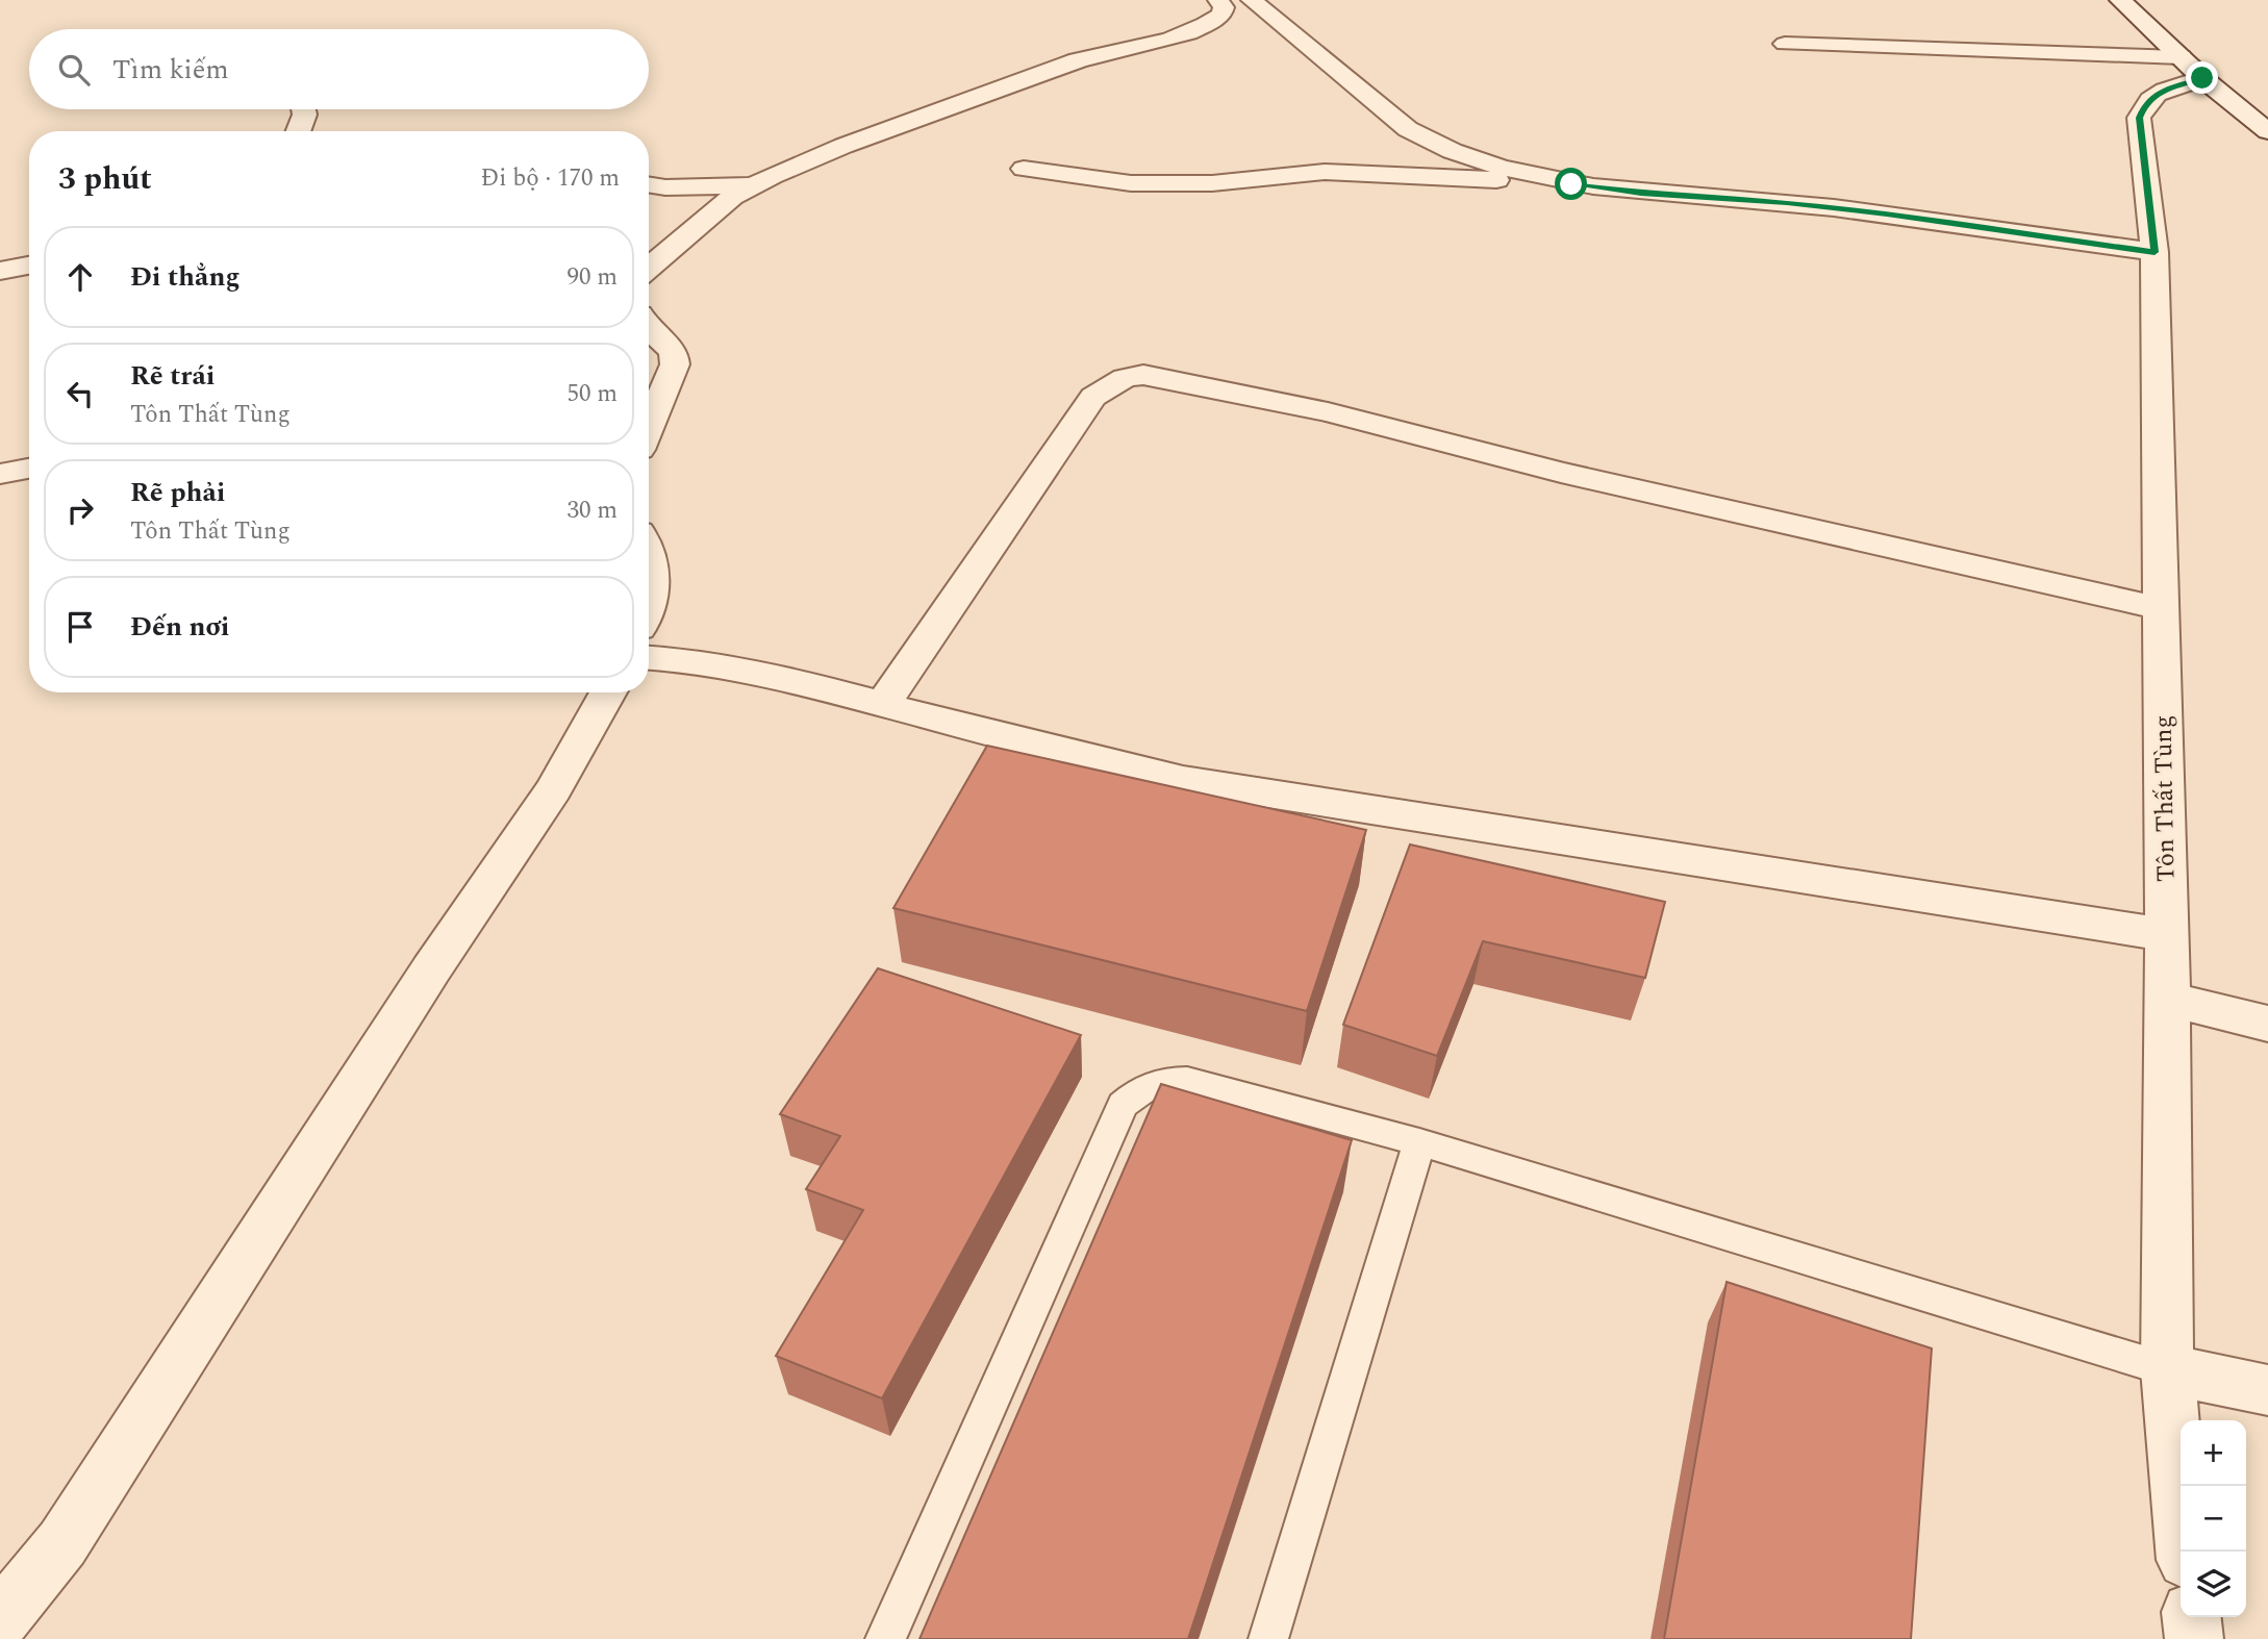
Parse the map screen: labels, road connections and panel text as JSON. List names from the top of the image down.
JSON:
{
  "streets": {
    "street": ["Tôn Thất Tùng"]
  },
  "page": {
    "search": "Tìm kiếm",
    "heading": ["3 phút", "Đi bộ · 170 m"],
    "list": [
      ["Đi thẳng", "90 m"],
      ["Rẽ trái", "Tôn Thất Tùng", "50 m"],
      ["Rẽ phải", "Tôn Thất Tùng", "30 m"],
      "Đến nơi"
    ],
    "map_buttons": ["+", "−"]
  }
}
